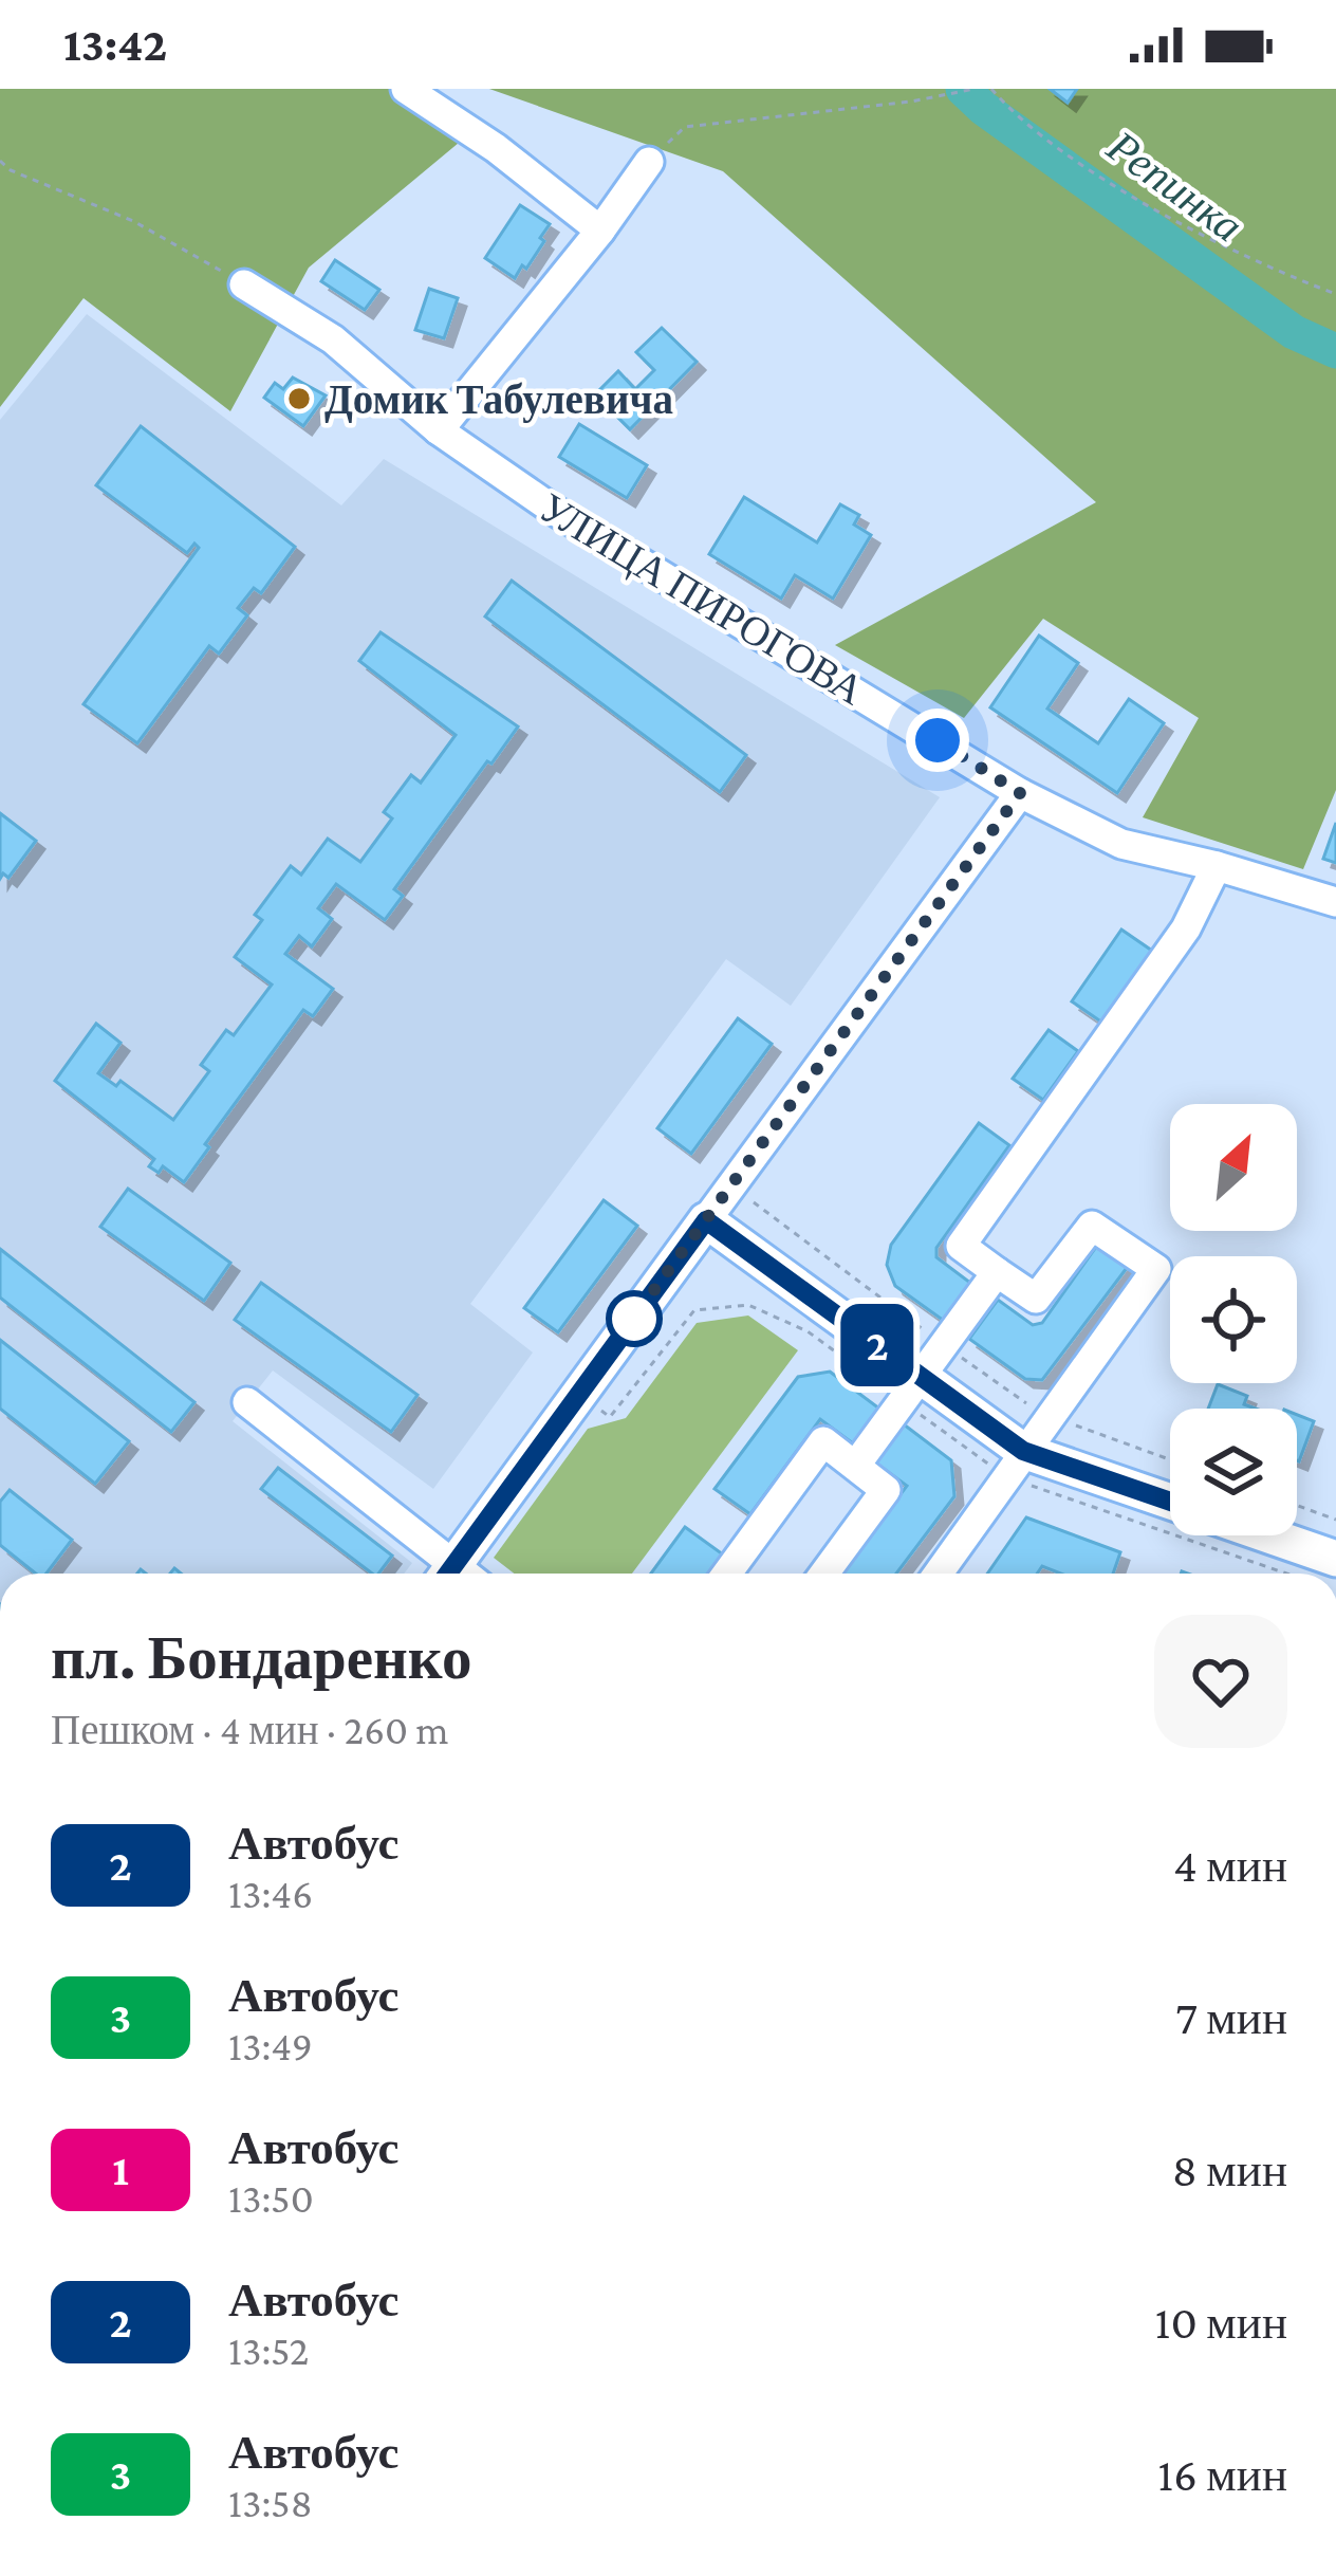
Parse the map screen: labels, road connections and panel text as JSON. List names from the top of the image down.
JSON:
{
  "streets": {
    "street": ["УЛИЦА ПИРОГОВА"]
  },
  "water": ["Репинка"],
  "places": ["Домик Табулевича"],
  "lines": ["bus line 2"],
  "north": "top right",
  "page": {
    "status": "13:42",
    "on_map": "2",
    "heading": ["пл. Бондаренко", "Пешком · 4 мин · 260 m"],
    "list": [
      {
        "mark": "2",
        "name": "Автобус",
        "note": "13:46",
        "value": "4 мин"
      },
      {
        "mark": "3",
        "name": "Автобус",
        "note": "13:49",
        "value": "7 мин"
      },
      {
        "mark": "1",
        "name": "Автобус",
        "note": "13:50",
        "value": "8 мин"
      },
      {
        "mark": "2",
        "name": "Автобус",
        "note": "13:52",
        "value": "10 мин"
      },
      {
        "mark": "3",
        "name": "Автобус",
        "note": "13:58",
        "value": "16 мин"
      }
    ]
  }
}
